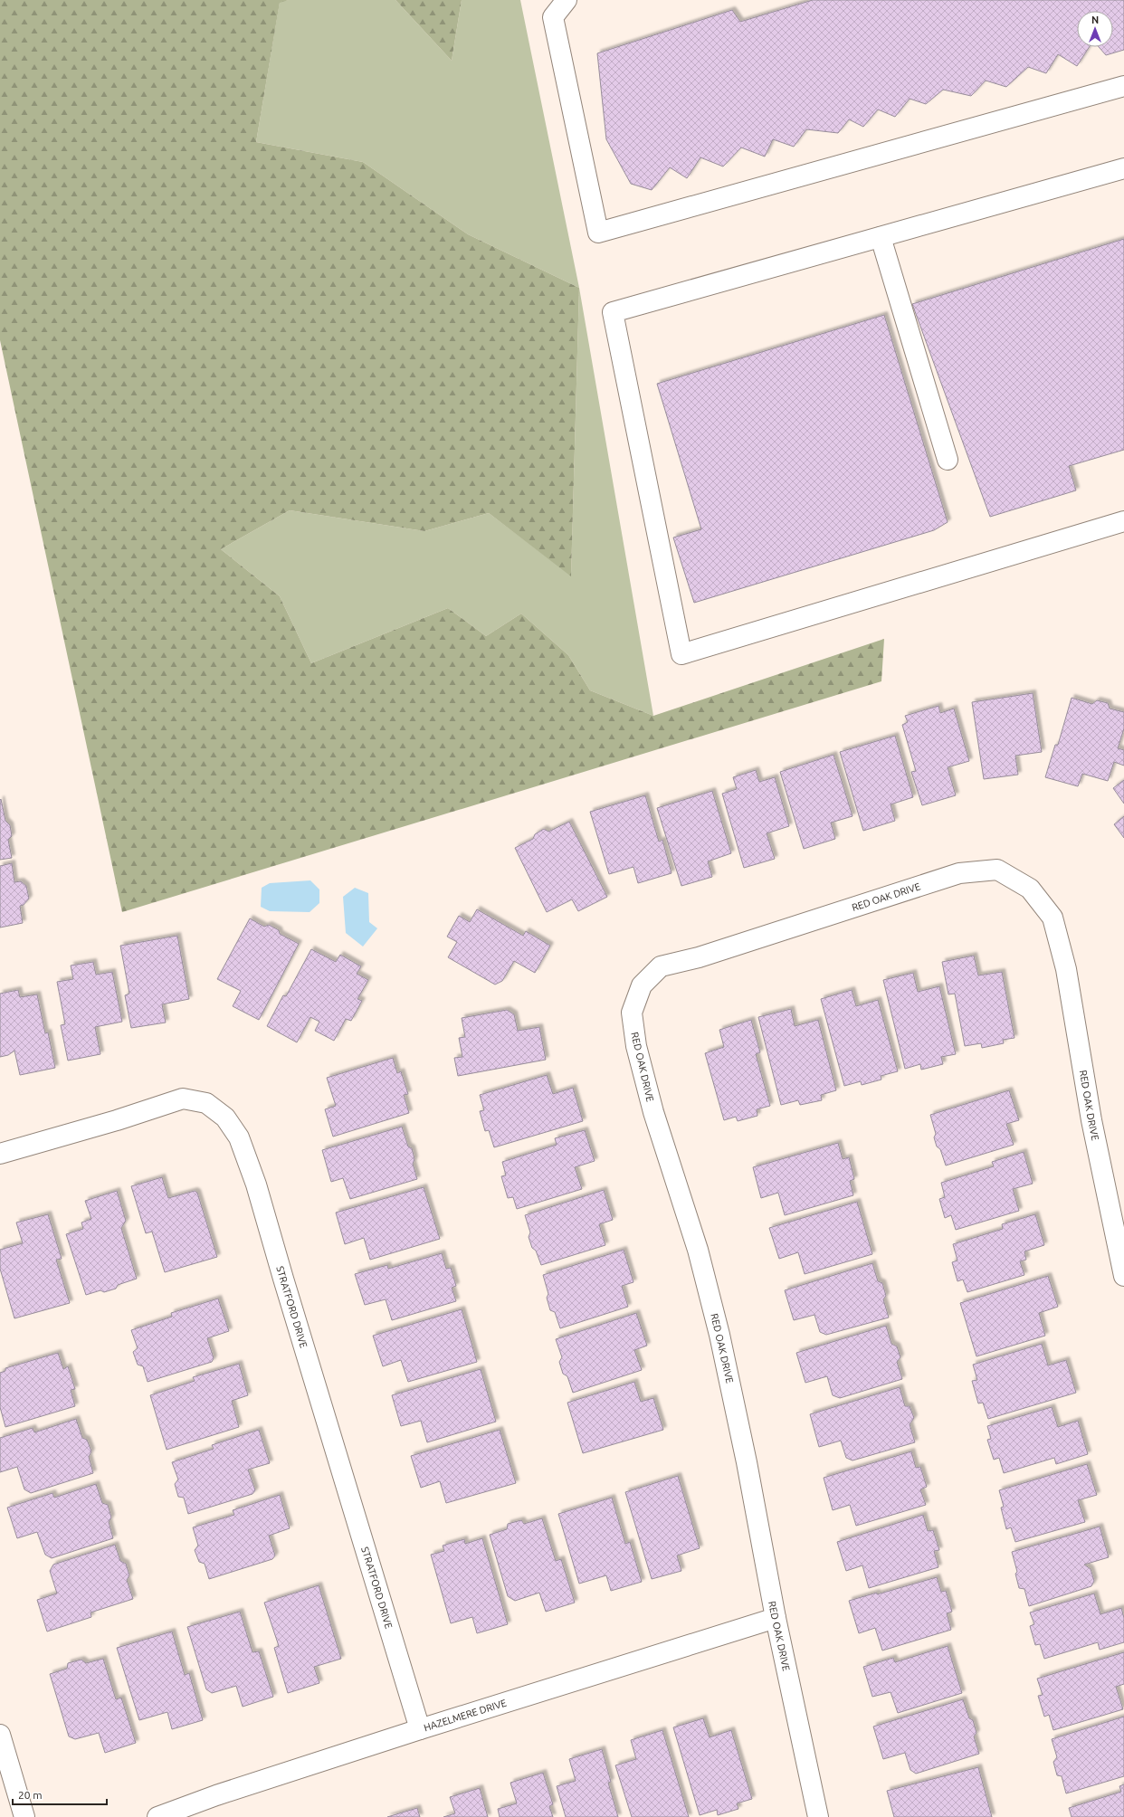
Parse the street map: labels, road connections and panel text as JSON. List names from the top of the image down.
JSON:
{
  "streets": {
    "street": ["RED OAK DRIVE", "STRATFORD DRIVE", "HAZELMERE DRIVE"]
  },
  "crossings": [
    ["RED OAK DRIVE", "HAZELMERE DRIVE"],
    ["STRATFORD DRIVE", "HAZELMERE DRIVE"]
  ],
  "scale_bar": "20 m",
  "north": "top"
}
